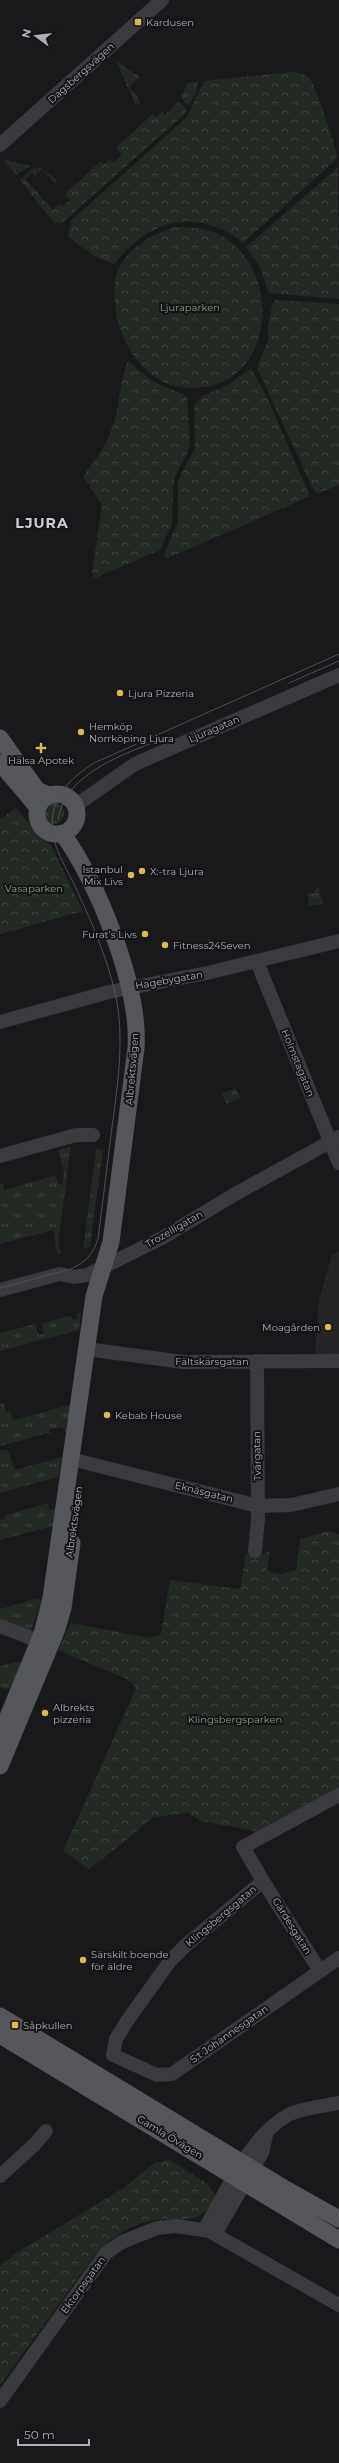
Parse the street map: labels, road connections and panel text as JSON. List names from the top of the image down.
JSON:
{
  "streets": {
    "main road": ["Albrektsvägen", "Gamla Övägen"],
    "street": [
      "Dagsbergsvägen",
      "Ljuragatan",
      "Hagebygatan",
      "Holmstagatan",
      "Trozelligatan",
      "Fältskärsgatan",
      "Tvärgatan",
      "Eknäsgatan",
      "Klingsbergsgatan",
      "Gärdesgatan",
      "S:t Johannesgatan",
      "Ektorpsgatan"
    ]
  },
  "crossings": [
    ["Ljuragatan", "Albrektsvägen"],
    ["Hagebygatan", "Holmstagatan"],
    ["Hagebygatan", "Albrektsvägen"],
    ["Holmstagatan", "Trozelligatan"],
    ["Albrektsvägen", "Trozelligatan"],
    ["Albrektsvägen", "Fältskärsgatan"],
    ["Albrektsvägen", "Eknäsgatan"],
    ["Fältskärsgatan", "Tvärgatan"],
    ["Tvärgatan", "Eknäsgatan"],
    ["Klingsbergsgatan", "Gärdesgatan"],
    ["Klingsbergsgatan", "S:t Johannesgatan"],
    ["Gärdesgatan", "S:t Johannesgatan"]
  ],
  "districts": ["LJURA"],
  "parks": ["Ljuraparken", "Vasaparken", "Klingsbergsparken"],
  "places": {
    "transit": ["Kardusen", "Såpkullen"],
    "other": [
      "Ljura Pizzeria",
      "Hemköp Norrköping Ljura",
      "X:-tra Ljura",
      "Istanbul Mix Livs",
      "Furat's Livs",
      "Fitness24Seven",
      "Moagården",
      "Kebab House",
      "Albrekts pizzeria",
      "Särskilt boende för äldre"
    ],
    "health": ["Hälsa Apotek"]
  },
  "scale_bar": "50 m",
  "north": "left"
}
